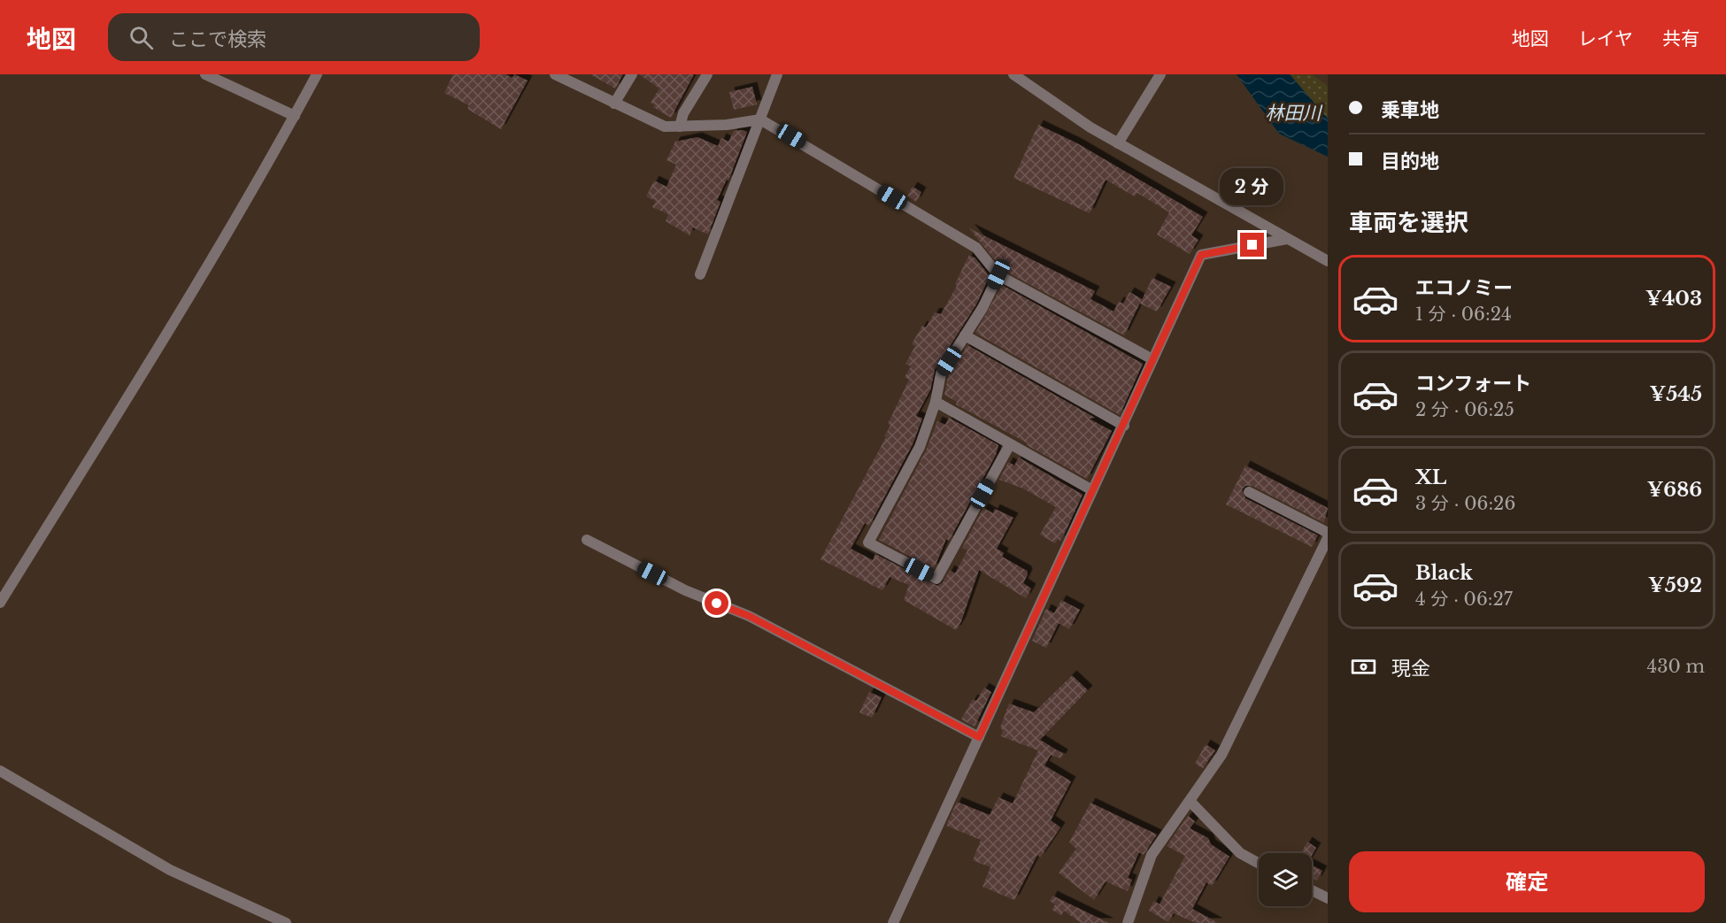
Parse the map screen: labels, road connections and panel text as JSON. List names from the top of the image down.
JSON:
{
  "water": ["林田川"],
  "page": {
    "header": "地図",
    "search": "ここで検索",
    "nav": ["地図", "レイヤ", "共有"],
    "banner": ["乗車地", "目的地"],
    "bubble": "2 分",
    "heading": "車両を選択",
    "list": [
      {
        "name": "エコノミー",
        "note": "1 分 · 06:24",
        "value": "¥403"
      },
      {
        "name": "コンフォート",
        "note": "2 分 · 06:25",
        "value": "¥545"
      },
      {
        "name": "XL",
        "note": "3 分 · 06:26",
        "value": "¥686"
      },
      {
        "name": "Black",
        "note": "4 分 · 06:27",
        "value": "¥592"
      }
    ],
    "pay": ["現金", "430 m"],
    "buttons": "確定"
  }
}
